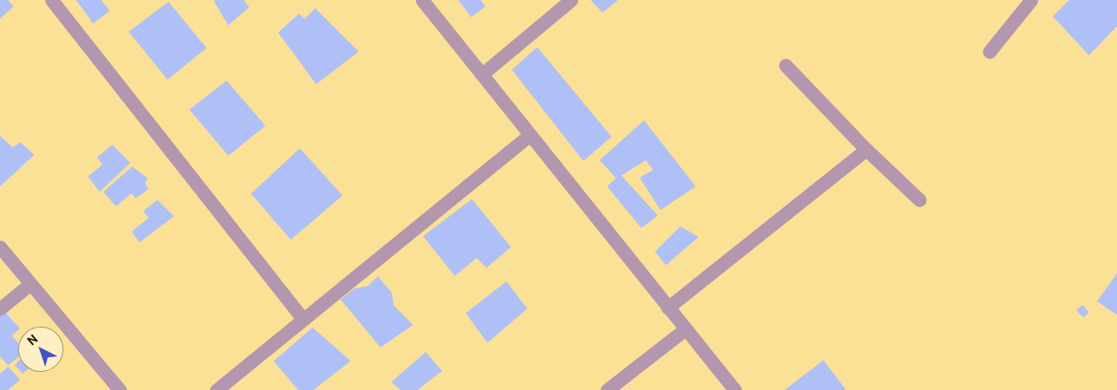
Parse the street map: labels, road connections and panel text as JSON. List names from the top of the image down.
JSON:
{
  "north": "top left"
}
